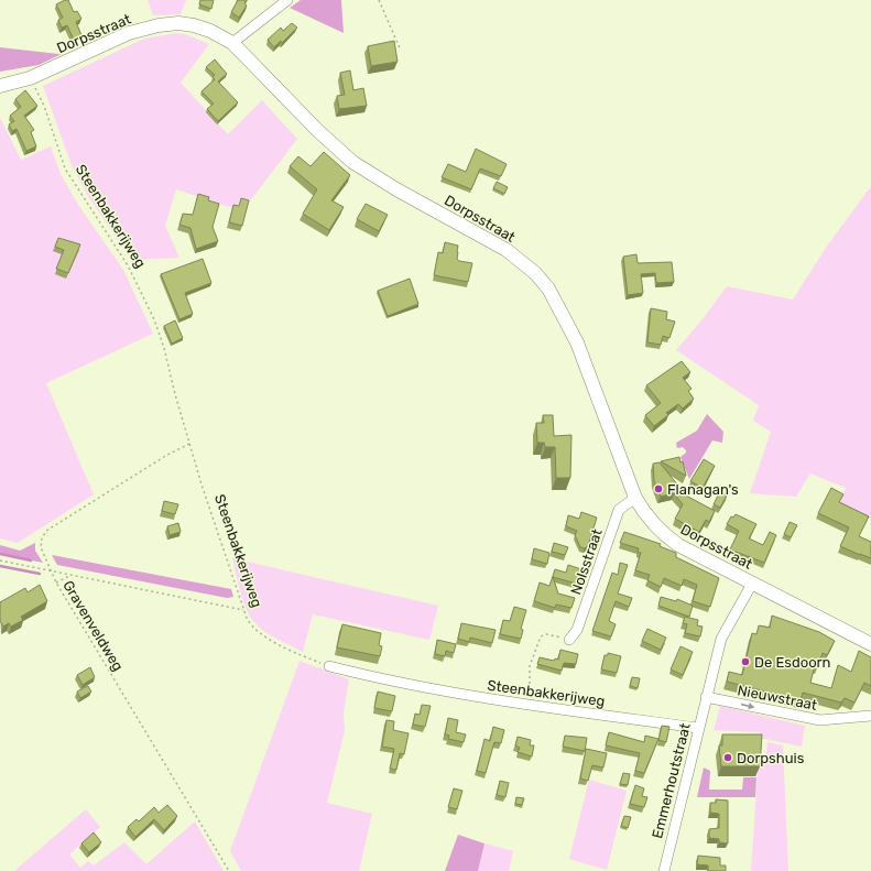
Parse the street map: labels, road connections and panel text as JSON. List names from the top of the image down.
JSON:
{
  "streets": {
    "main road": ["Dorpsstraat"],
    "street": [
      "Steenbakkerijweg",
      "Nolsstraat",
      "Nieuwstraat",
      "Emmerhoutstraat"
    ],
    "path": ["Gravenveldweg"]
  },
  "crossings": [
    ["Dorpsstraat", "Steenbakkerijweg"],
    ["Dorpsstraat", "Nolsstraat"],
    ["Dorpsstraat", "Emmerhoutstraat"],
    ["Steenbakkerijweg", "Gravenveldweg"],
    ["Steenbakkerijweg", "Emmerhoutstraat"],
    ["Nieuwstraat", "Emmerhoutstraat"]
  ],
  "one_way": ["Nieuwstraat"],
  "places": ["Flanagan's", "De Esdoorn", "Dorpshuis"]
}
